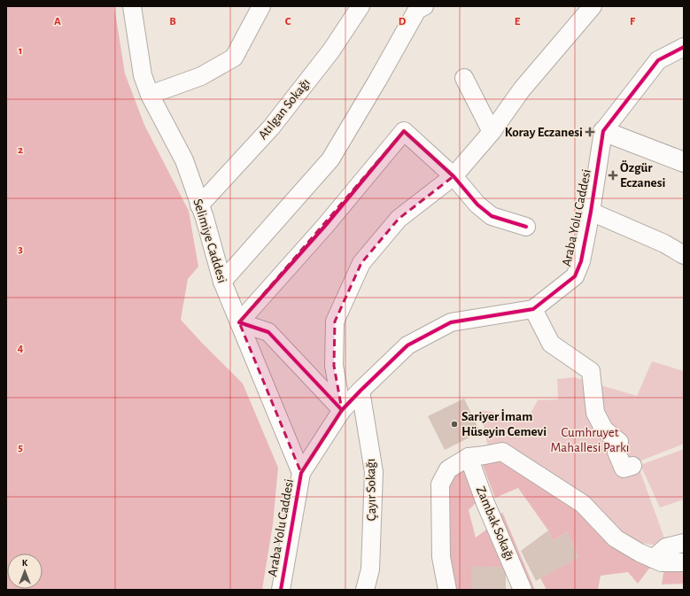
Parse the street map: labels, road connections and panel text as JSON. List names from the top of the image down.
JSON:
{
  "streets": {
    "street": [
      "Atılgan Sokağı",
      "Araba Yolu Caddesi",
      "Selimiye Caddesi",
      "Çayır Sokağı",
      "Zambak Sokağı"
    ]
  },
  "crossings": [
    ["Atılgan Sokağı", "Selimiye Caddesi"],
    ["Araba Yolu Caddesi", "Selimiye Caddesi"],
    ["Araba Yolu Caddesi", "Çayır Sokağı"]
  ],
  "parks": ["Cumhruyet Mahallesi Parkı"],
  "places": {
    "health": ["Koray Eczanesi", "Özgür Eczanesi"],
    "other": ["Sariyer İmam Hüseyin Cemevi"]
  },
  "north": "top",
  "grid": {
    "columns": [
      "A",
      "B",
      "C",
      "D",
      "E",
      "F"
    ],
    "rows": [
      "1",
      "2",
      "3",
      "4",
      "5"
    ]
  }
}
